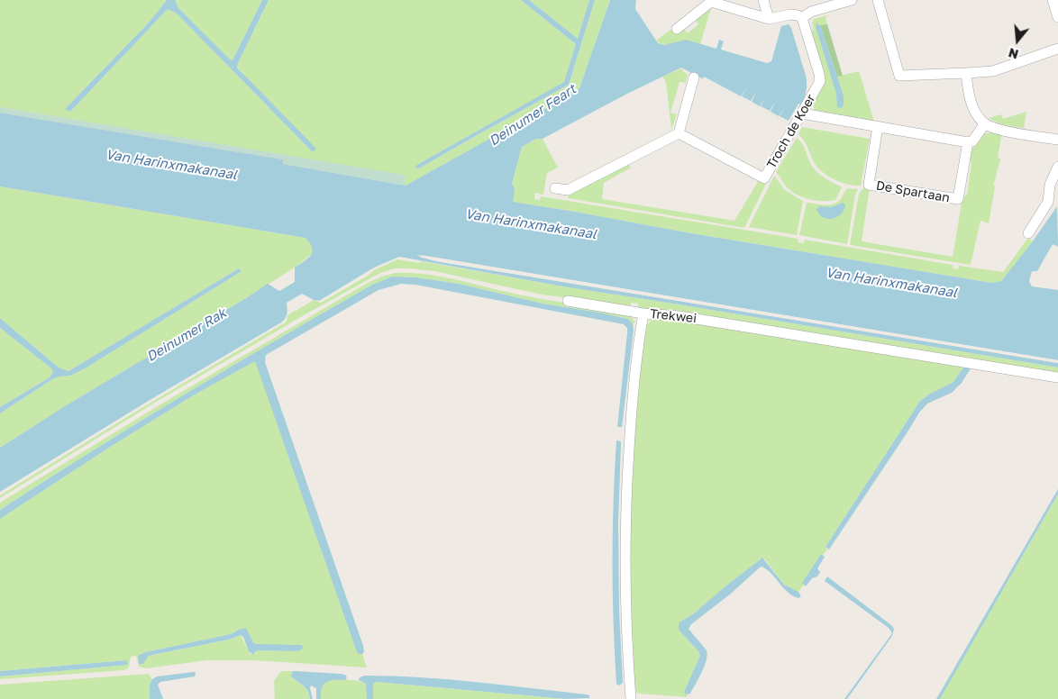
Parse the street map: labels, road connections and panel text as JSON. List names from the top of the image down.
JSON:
{
  "streets": {
    "street": ["Troch de Koer", "De Spartaan", "Trekwei"]
  },
  "water": ["Deinumer Feart", "Van Harinxmakanaal", "Deinumer Rak"],
  "north": "bottom"
}
